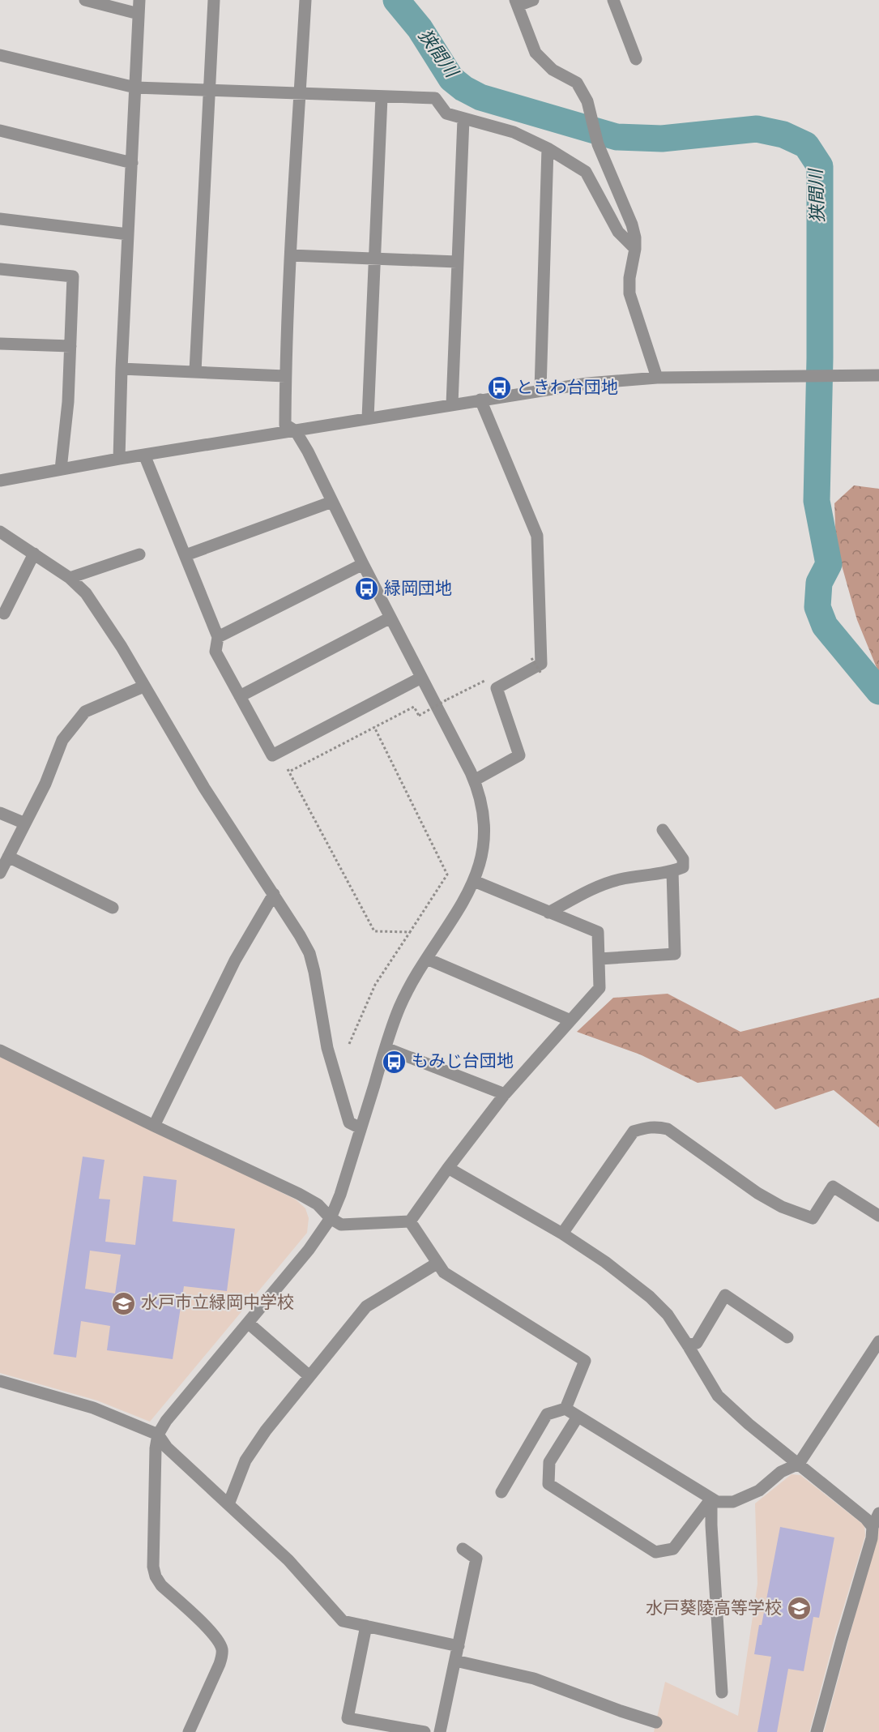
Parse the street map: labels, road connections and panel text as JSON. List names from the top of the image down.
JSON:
{
  "water": ["狭間川"],
  "places": {
    "bus stop": ["ときわ台団地", "緑岡団地", "もみじ台団地"],
    "school or university": ["水戸市立緑岡中学校", "水戸葵陵高等学校"]
  }
}
